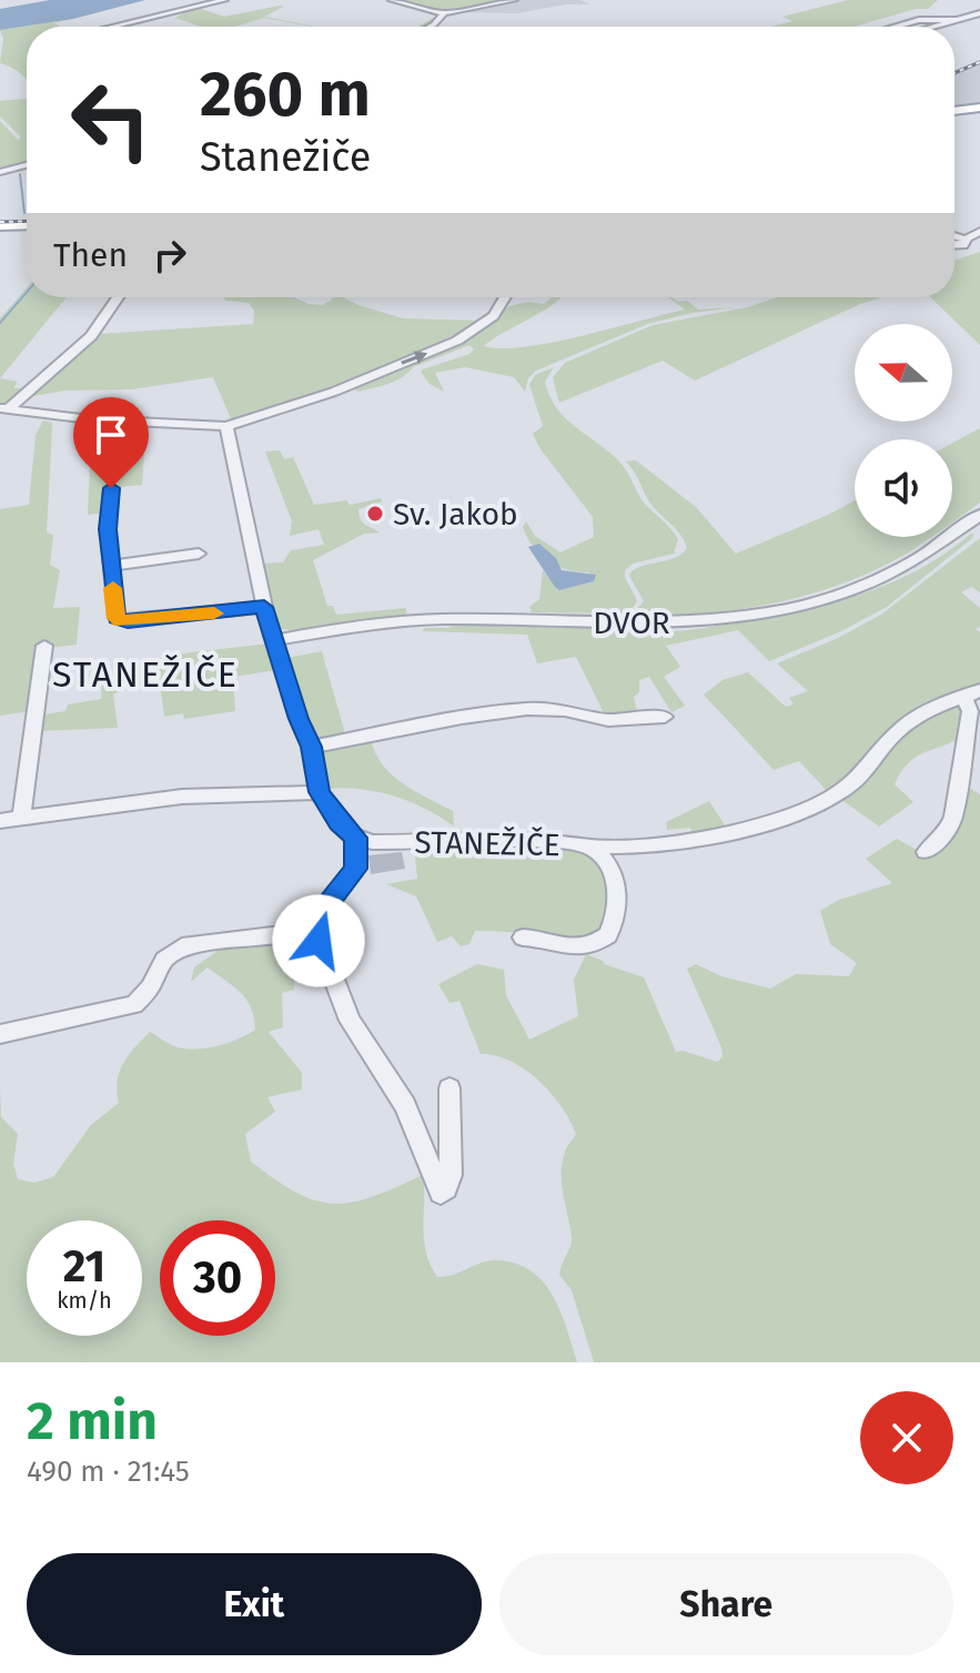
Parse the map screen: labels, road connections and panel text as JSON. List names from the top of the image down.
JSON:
{
  "streets": {
    "street": ["DVOR", "STANEŽIČE"]
  },
  "districts": ["STANEŽIČE"],
  "places": ["Sv. Jakob"],
  "north": "left",
  "page": {
    "turn": ["260 m", "Stanežiče"],
    "then": "Then",
    "speed": "21 km/h",
    "limit": "30",
    "heading": ["2 min", "490 m · 21:45"],
    "buttons": ["Exit", "Share"]
  }
}
